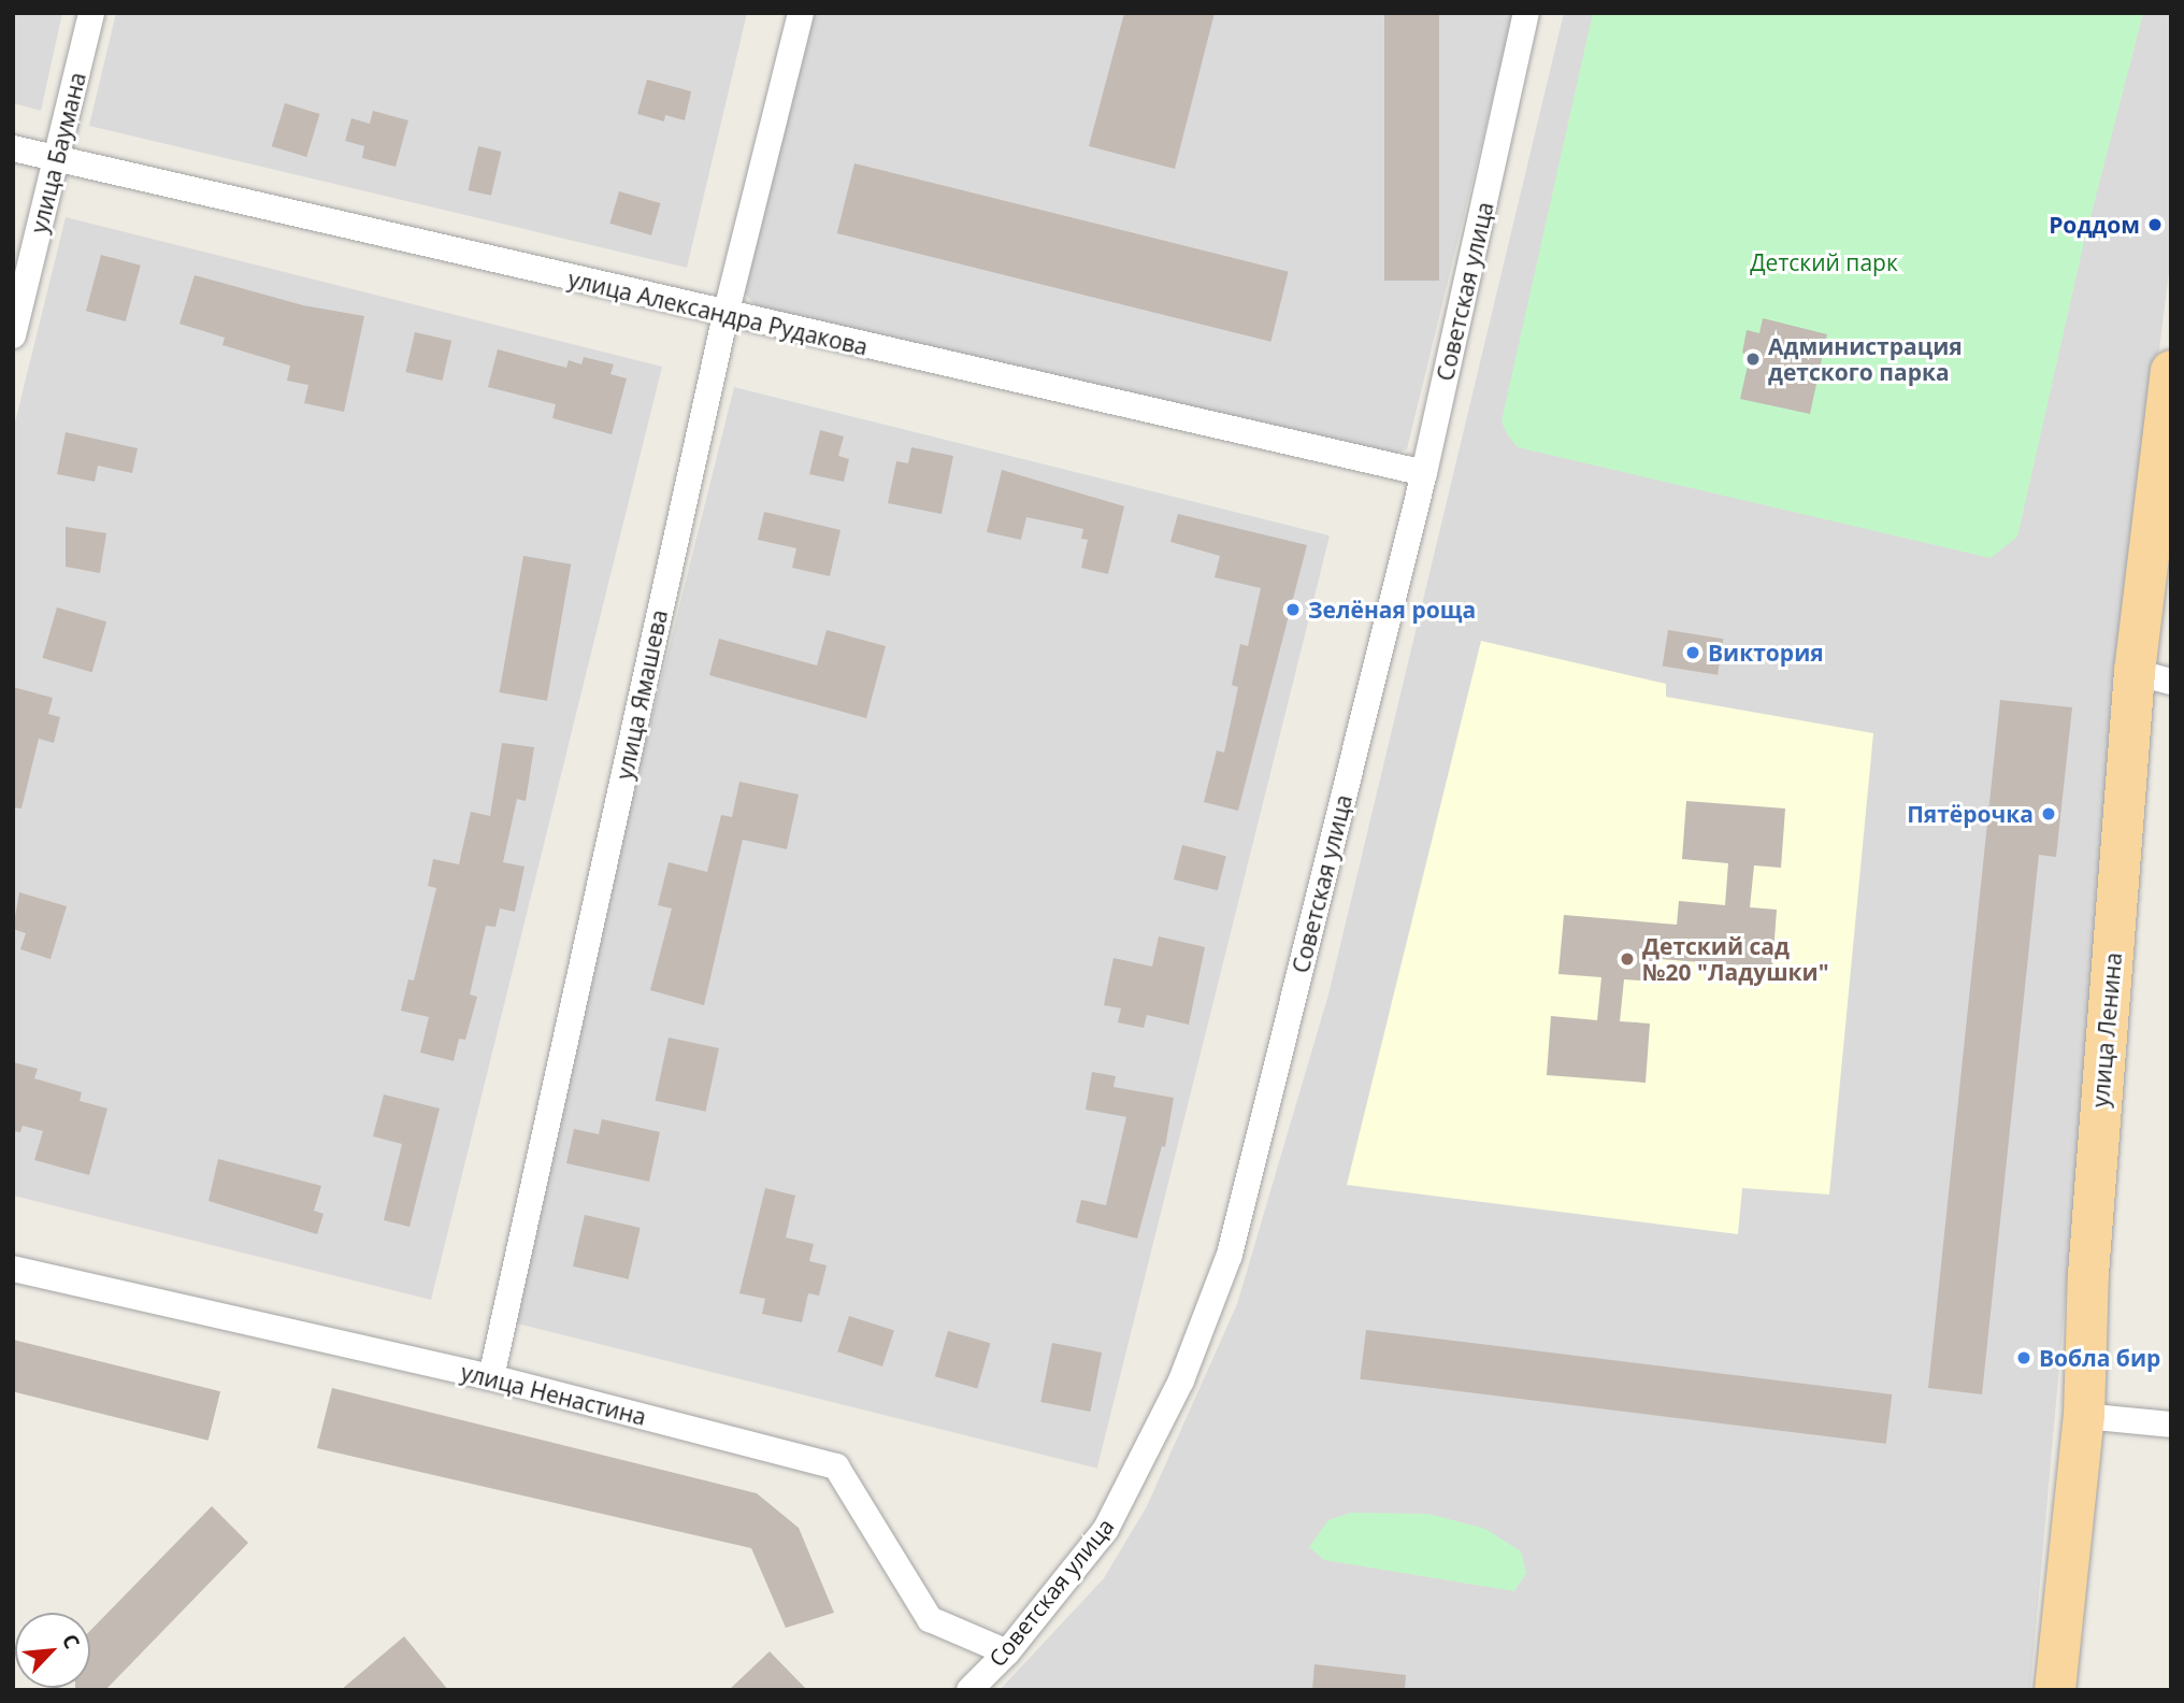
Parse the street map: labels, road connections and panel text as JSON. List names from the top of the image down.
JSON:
{
  "streets": {
    "main road": ["улица Ленина"],
    "street": [
      "улица Баумана",
      "Советская улица",
      "улица Александра Рудакова",
      "улица Ямашева",
      "улица Ненастина"
    ]
  },
  "crossings": [
    ["улица Баумана", "улица Александра Рудакова"],
    ["Советская улица", "улица Александра Рудакова"],
    ["Советская улица", "улица Ненастина"],
    ["улица Александра Рудакова", "улица Ямашева"],
    ["улица Ямашева", "улица Ненастина"]
  ],
  "parks": ["Детский парк"],
  "places": [
    "Роддом",
    "Администрация детского парка",
    "Зелёная роща",
    "Виктория",
    "Пятёрочка",
    "Детский сад №20 \"Ладушки\"",
    "Вобла бир"
  ],
  "north": "top right"
}
